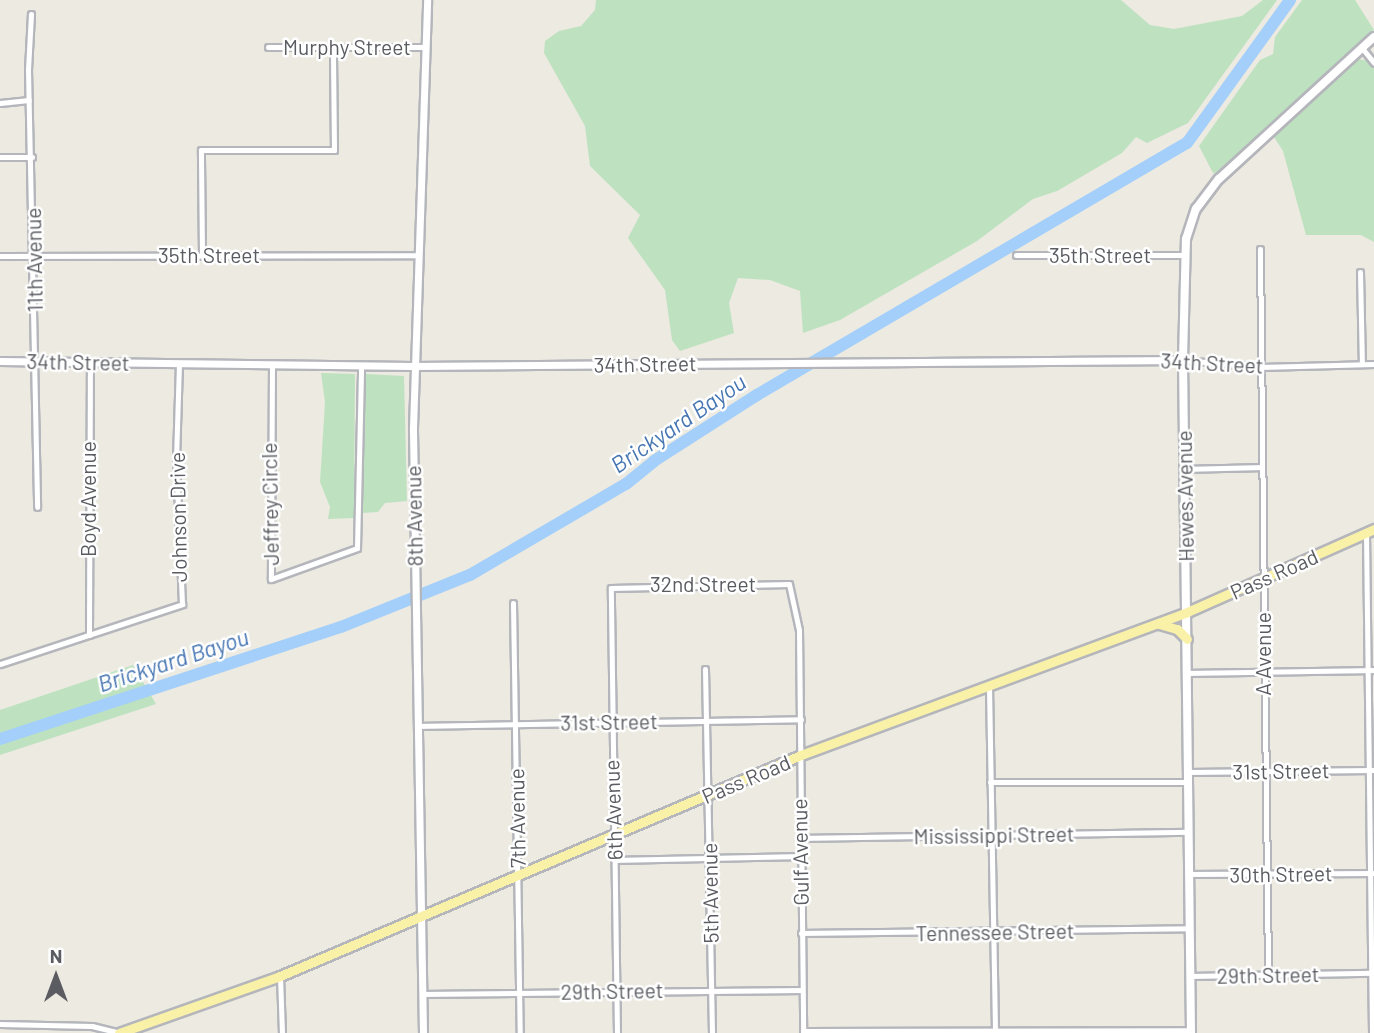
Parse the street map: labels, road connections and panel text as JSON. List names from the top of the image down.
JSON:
{
  "streets": {
    "main road": ["Hewes Avenue", "Pass Road"],
    "street": [
      "Murphy Street",
      "35th Street",
      "11th Avenue",
      "34th Street",
      "Boyd Avenue",
      "Jeffrey Circle",
      "8th Avenue",
      "Johnson Drive",
      "32nd Street",
      "A Avenue",
      "31st Street",
      "6th Avenue",
      "7th Avenue",
      "Mississippi Street",
      "Gulf Avenue",
      "30th Street",
      "5th Avenue",
      "Tennessee Street",
      "29th Street"
    ]
  },
  "crossings": [
    ["Murphy Street", "8th Avenue"],
    ["35th Street", "11th Avenue"],
    ["35th Street", "Hewes Avenue"],
    ["35th Street", "8th Avenue"],
    ["11th Avenue", "34th Street"],
    ["34th Street", "Hewes Avenue"],
    ["34th Street", "Boyd Avenue"],
    ["34th Street", "Jeffrey Circle"],
    ["34th Street", "8th Avenue"],
    ["34th Street", "Johnson Drive"],
    ["34th Street", "A Avenue"],
    ["Hewes Avenue", "Pass Road"],
    ["Hewes Avenue", "31st Street"],
    ["Hewes Avenue", "Mississippi Street"],
    ["Hewes Avenue", "30th Street"],
    ["Hewes Avenue", "Tennessee Street"],
    ["Hewes Avenue", "29th Street"],
    ["Boyd Avenue", "Johnson Drive"],
    ["8th Avenue", "Pass Road"],
    ["8th Avenue", "31st Street"],
    ["8th Avenue", "29th Street"],
    ["Pass Road", "A Avenue"],
    ["Pass Road", "6th Avenue"],
    ["Pass Road", "7th Avenue"],
    ["Pass Road", "Gulf Avenue"],
    ["Pass Road", "5th Avenue"],
    ["32nd Street", "6th Avenue"],
    ["32nd Street", "Gulf Avenue"],
    ["A Avenue", "31st Street"],
    ["A Avenue", "30th Street"],
    ["A Avenue", "29th Street"],
    ["31st Street", "6th Avenue"],
    ["31st Street", "7th Avenue"],
    ["31st Street", "Gulf Avenue"],
    ["31st Street", "5th Avenue"],
    ["6th Avenue", "29th Street"],
    ["7th Avenue", "29th Street"],
    ["Mississippi Street", "Gulf Avenue"],
    ["Gulf Avenue", "Tennessee Street"],
    ["Gulf Avenue", "29th Street"],
    ["5th Avenue", "29th Street"]
  ],
  "water": ["Brickyard Bayou"],
  "north": "top"
}
